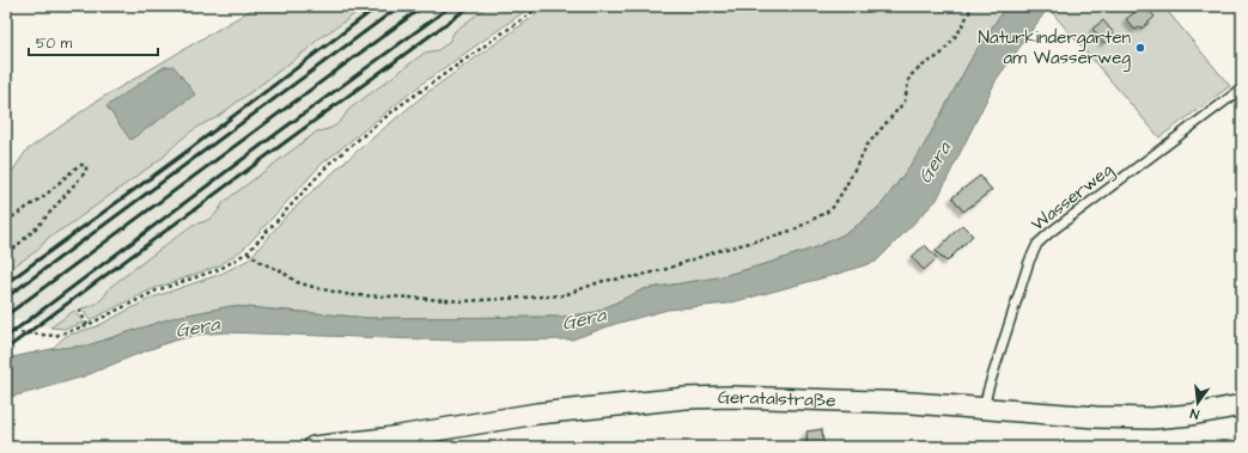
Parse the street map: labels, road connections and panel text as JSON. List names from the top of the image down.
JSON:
{
  "streets": {
    "street": ["Geratalstraße"],
    "lane": ["Wasserweg"]
  },
  "crossings": [
    ["Wasserweg", "Geratalstraße"]
  ],
  "water": ["Gera"],
  "places": ["Naturkindergarten am Wasserweg"],
  "scale_bar": "50 m",
  "north": "bottom"
}
